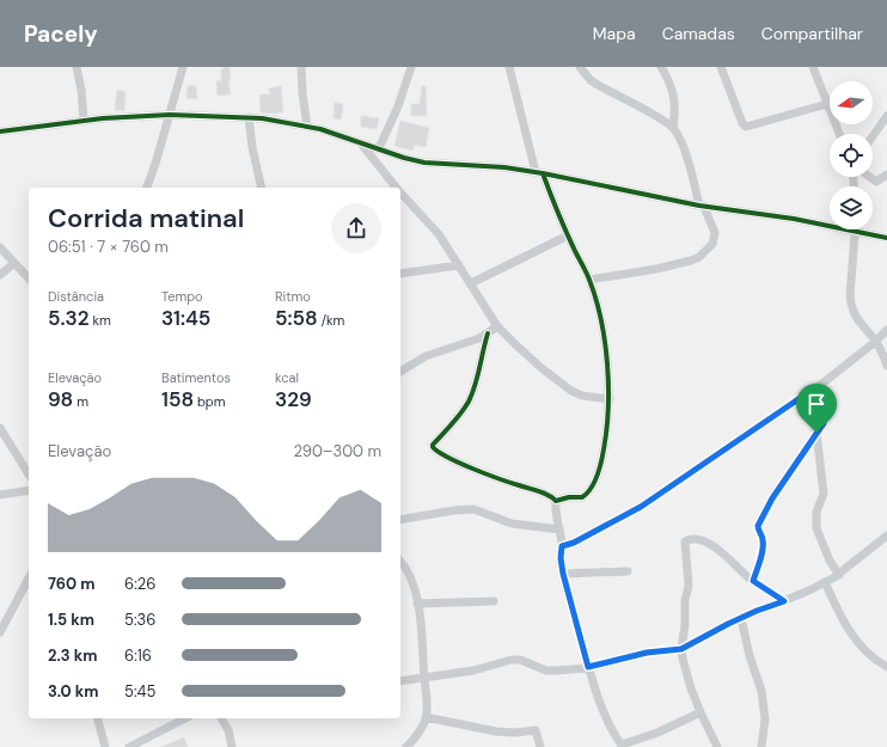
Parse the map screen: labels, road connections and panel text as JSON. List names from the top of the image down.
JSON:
{
  "north": "left",
  "page": {
    "header": "Pacely",
    "nav": ["Mapa", "Camadas", "Compartilhar"],
    "heading": ["Corrida matinal", "06:51 · 7 × 760 m"],
    "stats": [
      ["Distância", "5.32 km"],
      ["Tempo", "31:45"],
      ["Ritmo", "5:58 /km"],
      ["Elevação", "98 m"],
      ["Batimentos", "158 bpm"],
      ["kcal", "329"]
    ],
    "chart": ["Elevação", "290–300 m"],
    "list": [
      {
        "name": "760 m",
        "note": "6:26"
      },
      {
        "name": "1.5 km",
        "note": "5:36"
      },
      {
        "name": "2.3 km",
        "note": "6:16"
      },
      {
        "name": "3.0 km",
        "note": "5:45"
      }
    ]
  }
}
